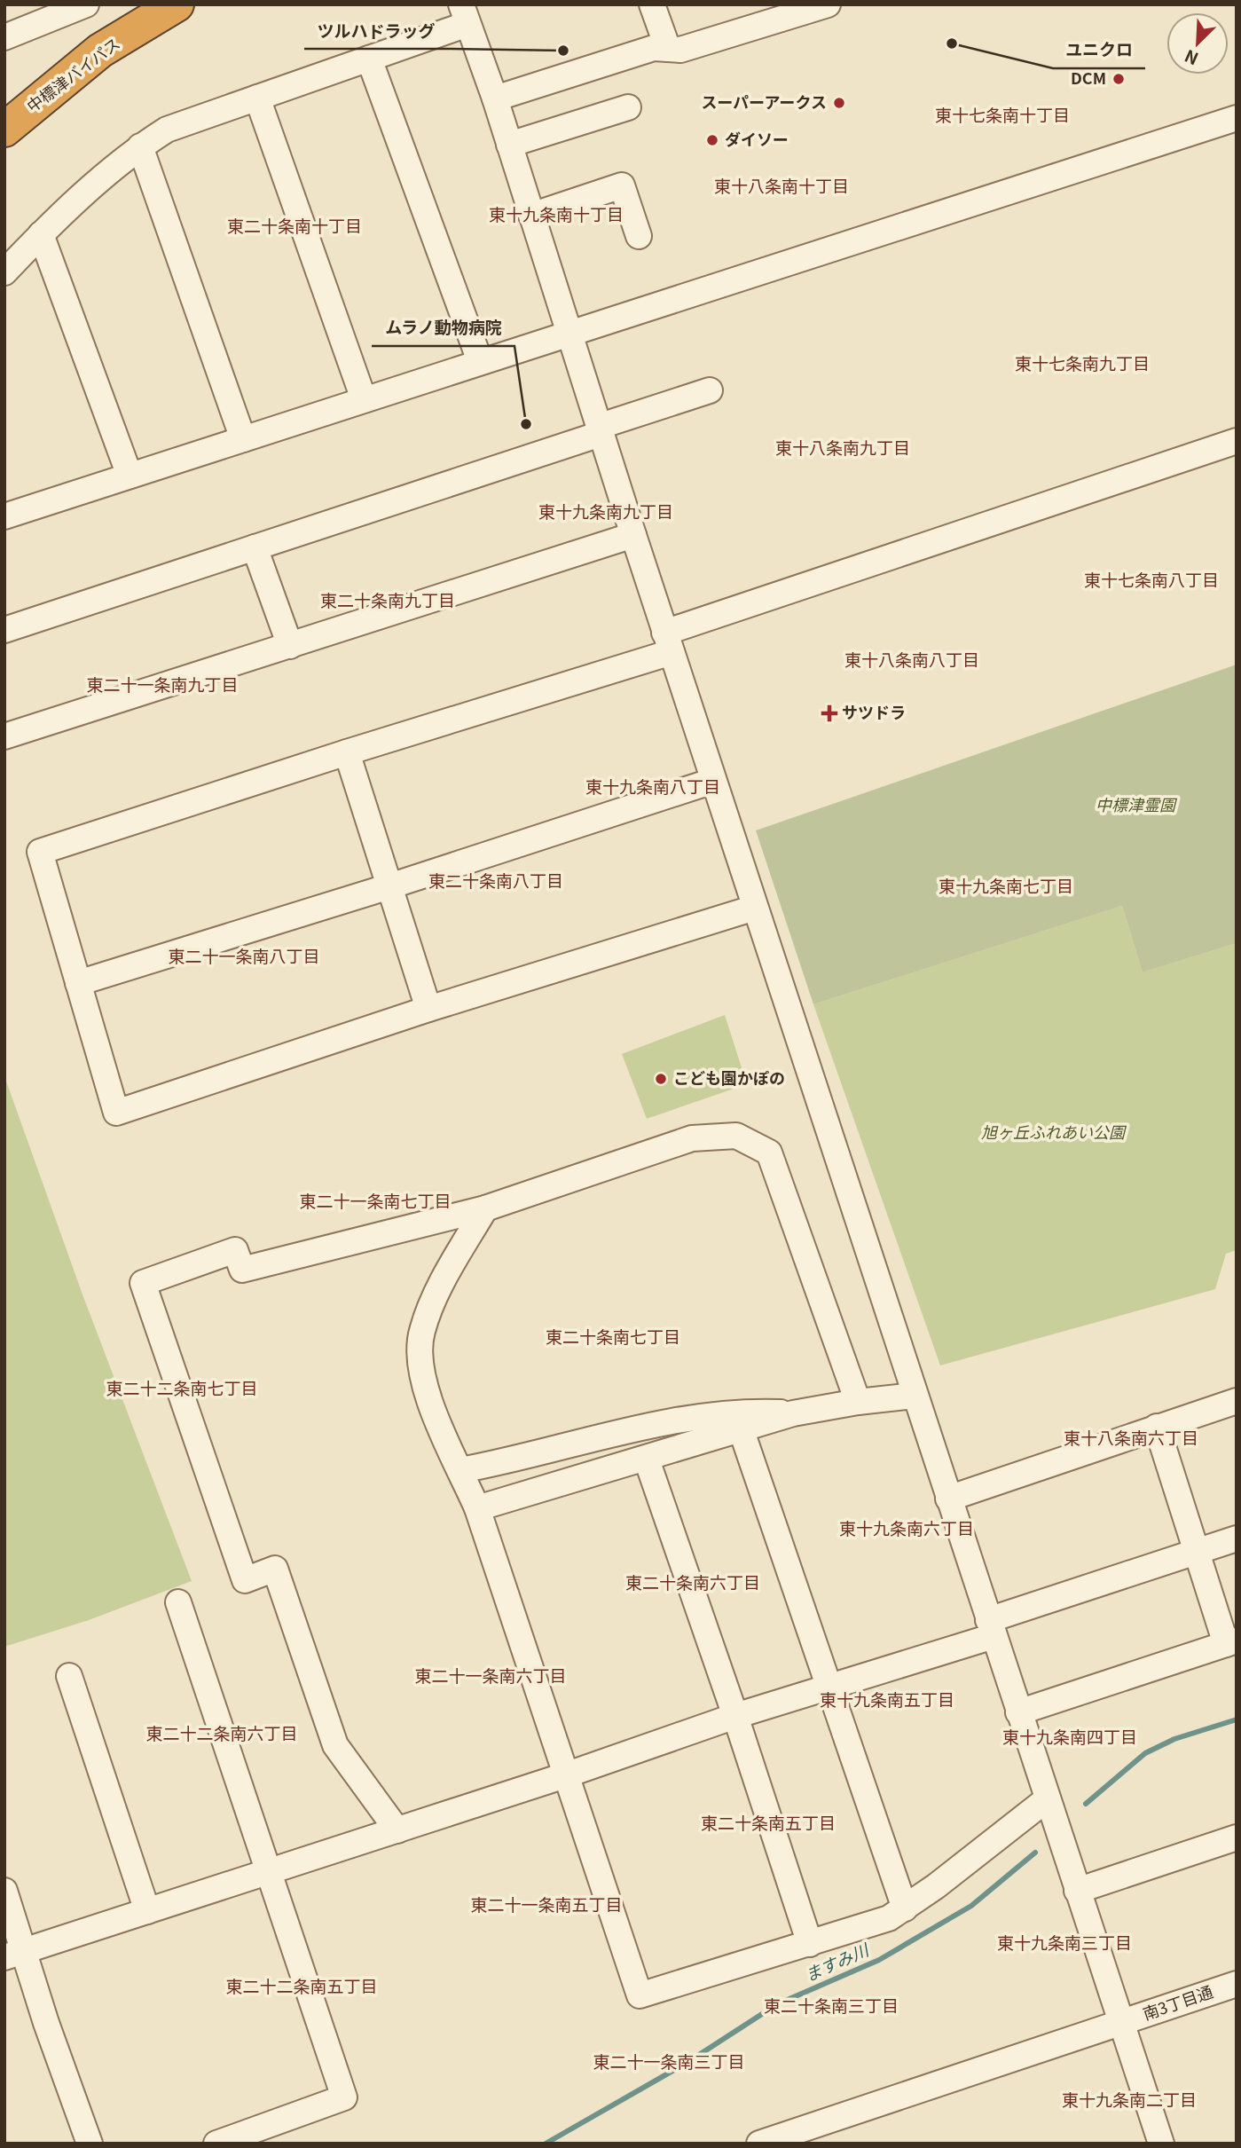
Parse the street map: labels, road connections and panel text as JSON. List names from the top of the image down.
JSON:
{
  "streets": {
    "highway": ["中標津バイパス"],
    "street": ["南3丁目通"]
  },
  "districts": [
    "東十七条南十丁目",
    "東十八条南十丁目",
    "東十九条南十丁目",
    "東二十条南十丁目",
    "東十七条南九丁目",
    "東十八条南九丁目",
    "東十九条南九丁目",
    "東十七条南八丁目",
    "東二十条南九丁目",
    "東十八条南八丁目",
    "東二十一条南九丁目",
    "東十九条南八丁目",
    "東二十条南八丁目",
    "東十九条南七丁目",
    "東二十一条南八丁目",
    "東二十一条南七丁目",
    "東二十条南七丁目",
    "東二十二条南七丁目",
    "東十八条南六丁目",
    "東十九条南六丁目",
    "東二十条南六丁目",
    "東二十一条南六丁目",
    "東十九条南五丁目",
    "東二十二条南六丁目",
    "東十九条南四丁目",
    "東二十条南五丁目",
    "東二十一条南五丁目",
    "東十九条南三丁目",
    "東二十二条南五丁目",
    "東二十条南三丁目",
    "東二十一条南三丁目",
    "東十九条南二丁目"
  ],
  "water": ["ますみ川"],
  "parks": ["中標津霊園", "旭ヶ丘ふれあい公園"],
  "places": {
    "other": [
      "ユニクロ",
      "ツルハドラッグ",
      "DCM",
      "スーパーアークス",
      "ダイソー",
      "ムラノ動物病院",
      "こども園かぽの"
    ],
    "health": ["サツドラ"]
  },
  "north": "bottom left"
}
